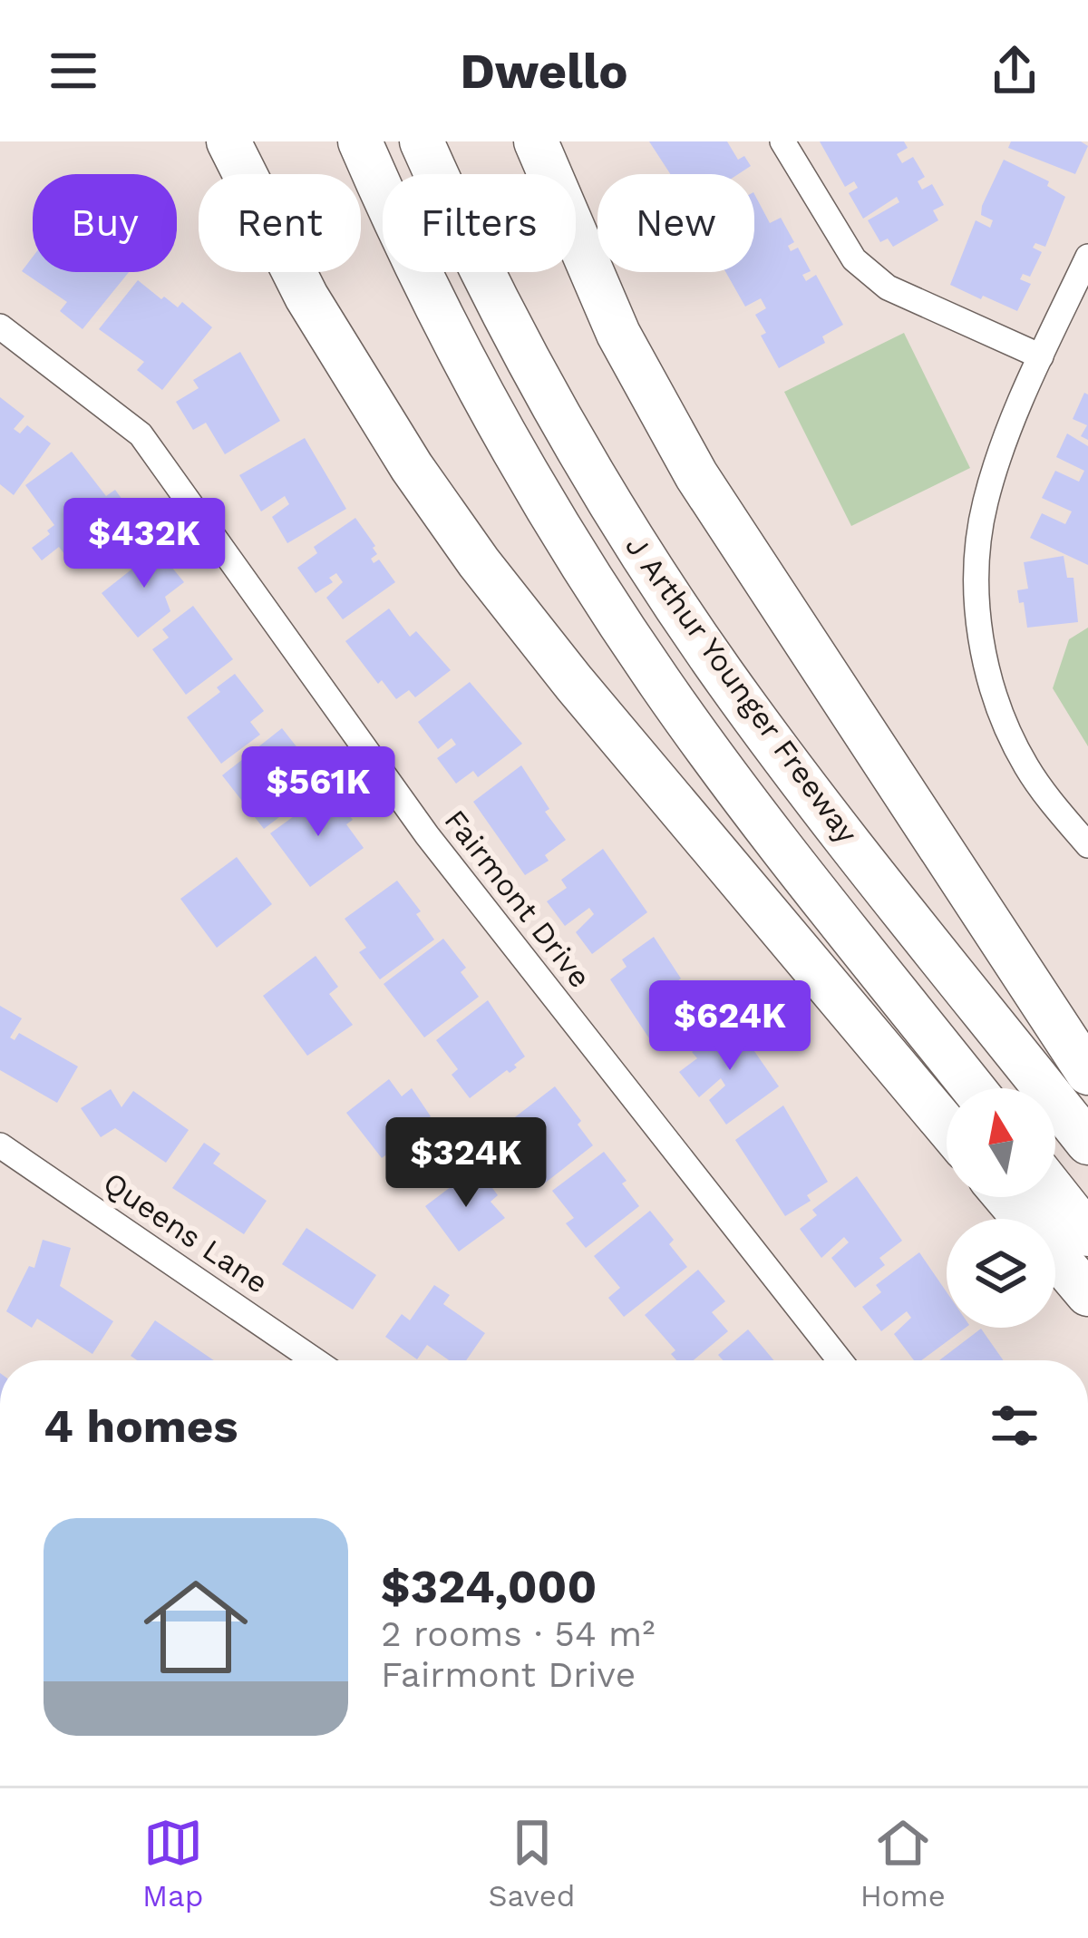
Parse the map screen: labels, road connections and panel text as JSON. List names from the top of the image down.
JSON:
{
  "streets": {
    "highway": ["J Arthur Younger Freeway"],
    "street": ["Fairmont Drive", "Queens Lane"]
  },
  "north": "top",
  "page": {
    "header": "Dwello",
    "chip": [
      "Buy",
      "Rent",
      "Filters",
      "New"
    ],
    "price": [
      "$432K",
      "$561K",
      "$624K",
      "$324K"
    ],
    "heading": "4 homes",
    "list": [
      {
        "name": "$324,000",
        "note": "2 rooms · 54 m² · Fairmont Drive"
      }
    ],
    "tabs": ["Map", "Saved", "Home"]
  }
}
